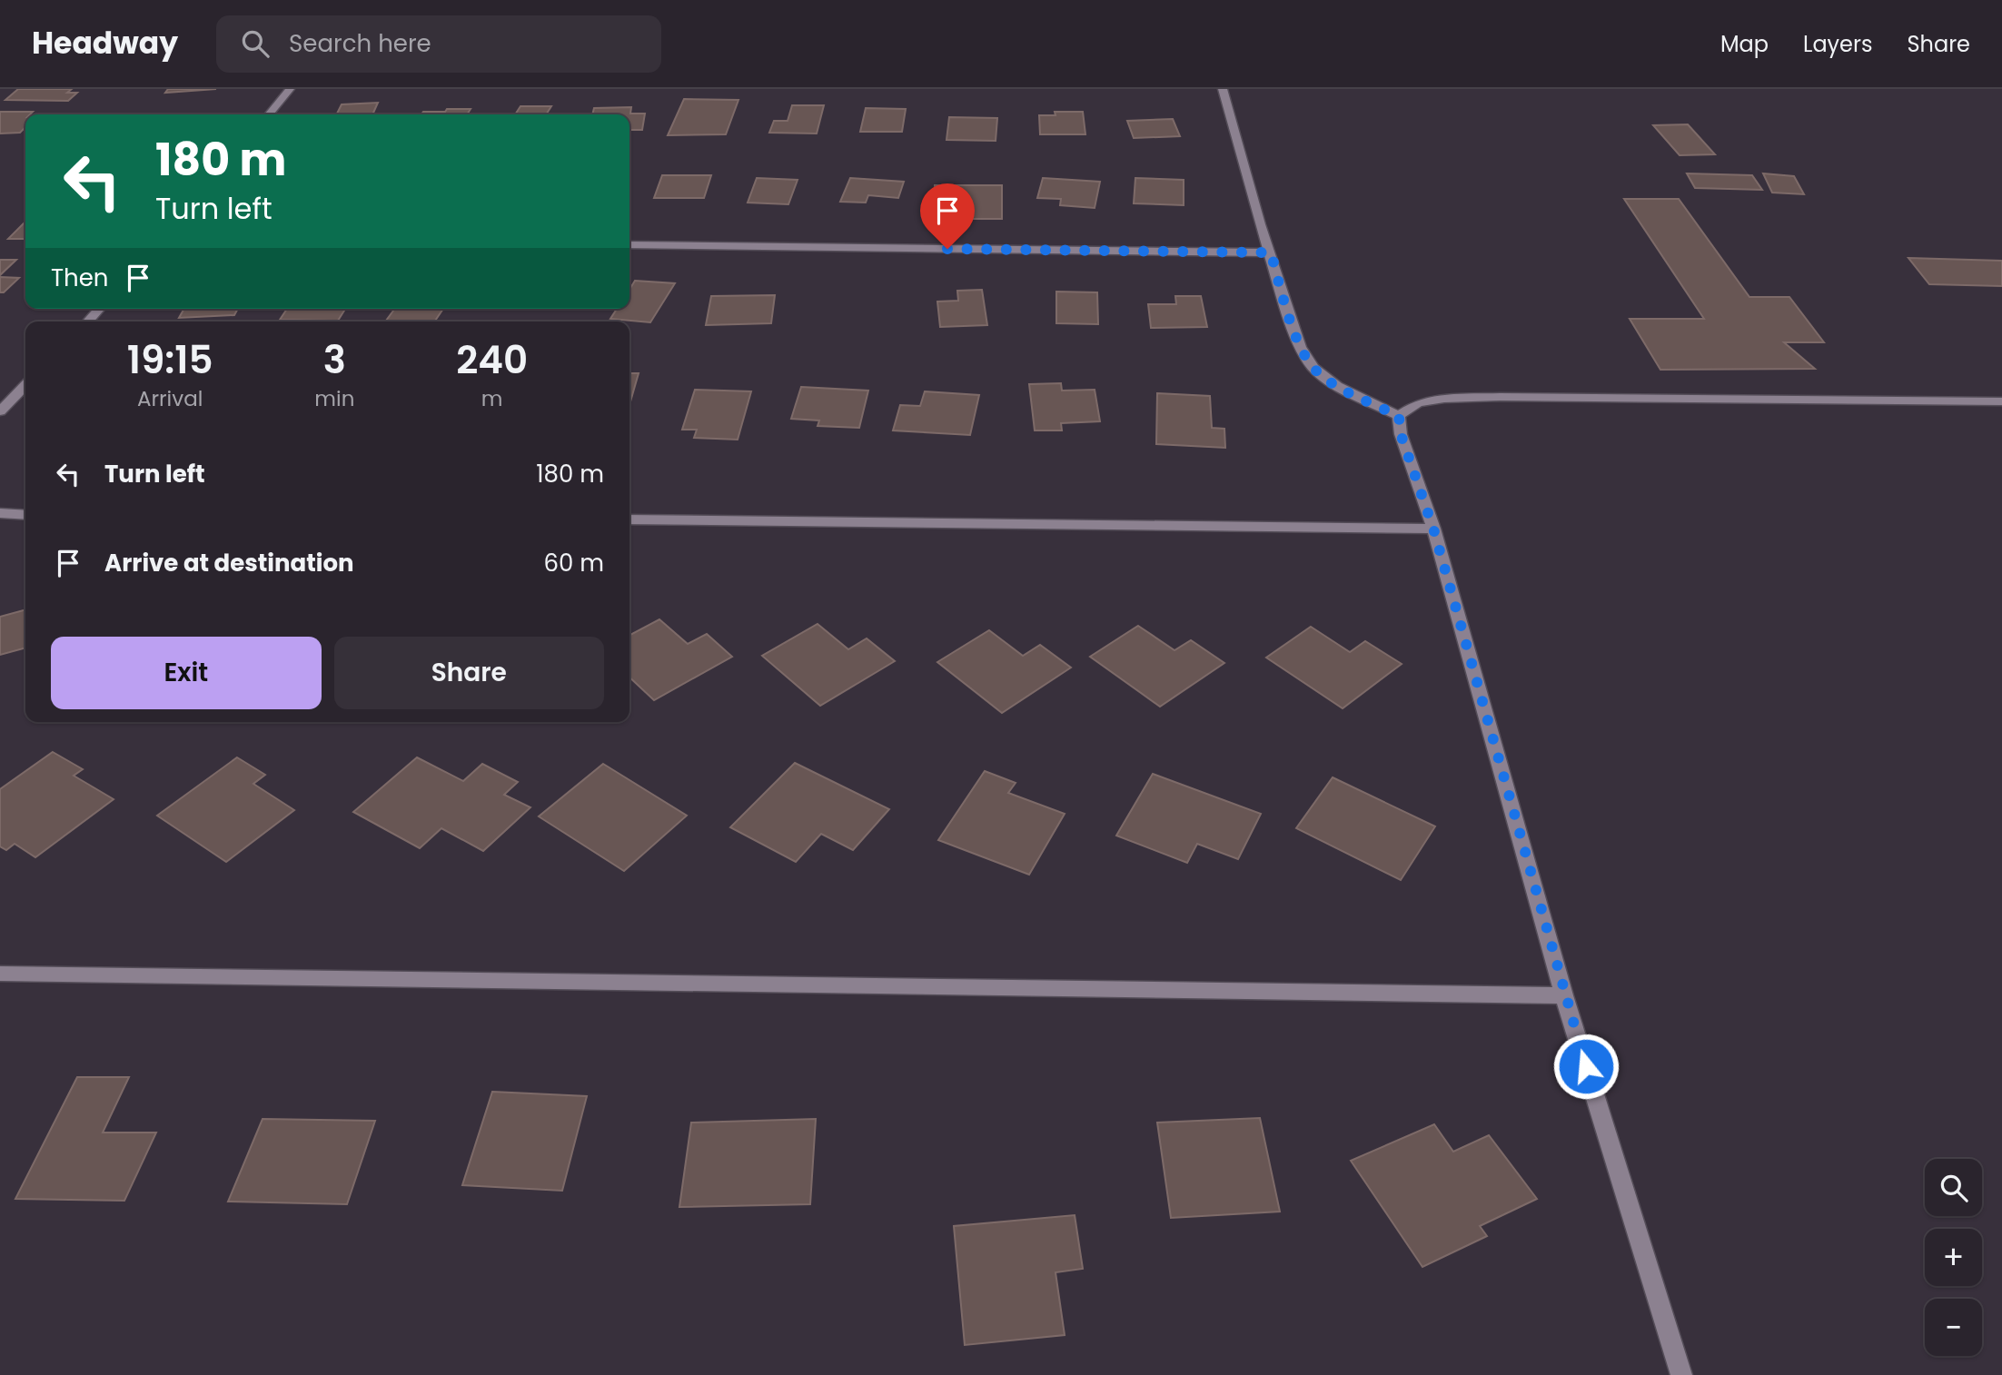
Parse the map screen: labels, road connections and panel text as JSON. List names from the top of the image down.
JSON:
{
  "page": {
    "header": "Headway",
    "search": "Search here",
    "nav": ["Map", "Layers", "Share"],
    "turn": ["180 m", "Turn left"],
    "then": "Then",
    "eta": [
      "19:15",
      "Arrival",
      "3",
      "min",
      "240",
      "m"
    ],
    "list": [
      {
        "name": "Turn left",
        "value": "180 m"
      },
      {
        "name": "Arrive at destination",
        "value": "60 m"
      }
    ],
    "buttons": ["Exit", "Share"],
    "map_buttons": ["+", "−"]
  }
}
